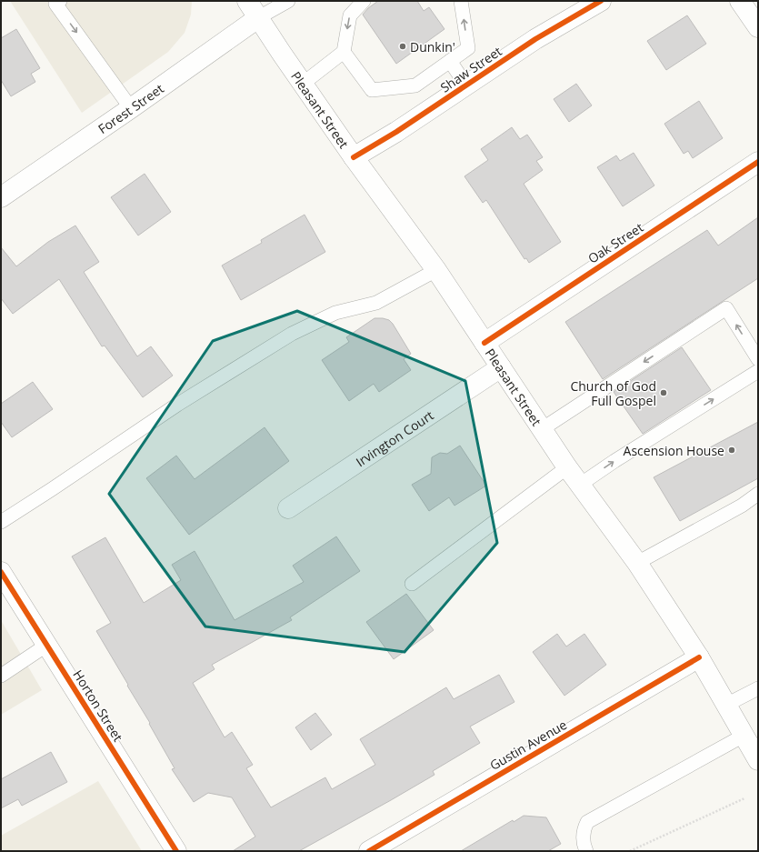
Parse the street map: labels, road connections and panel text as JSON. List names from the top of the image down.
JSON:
{
  "streets": {
    "main road": [
      "Shaw Street",
      "Forest Street",
      "Pleasant Street",
      "Oak Street",
      "Irvington Court",
      "Horton Street",
      "Gustin Avenue"
    ]
  },
  "crossings": [
    ["Shaw Street", "Pleasant Street"],
    ["Forest Street", "Pleasant Street"],
    ["Pleasant Street", "Oak Street"],
    ["Pleasant Street", "Irvington Court"],
    ["Pleasant Street", "Gustin Avenue"]
  ],
  "places": ["Dunkin'", "Church of God Full Gospel", "Ascension House"]
}
